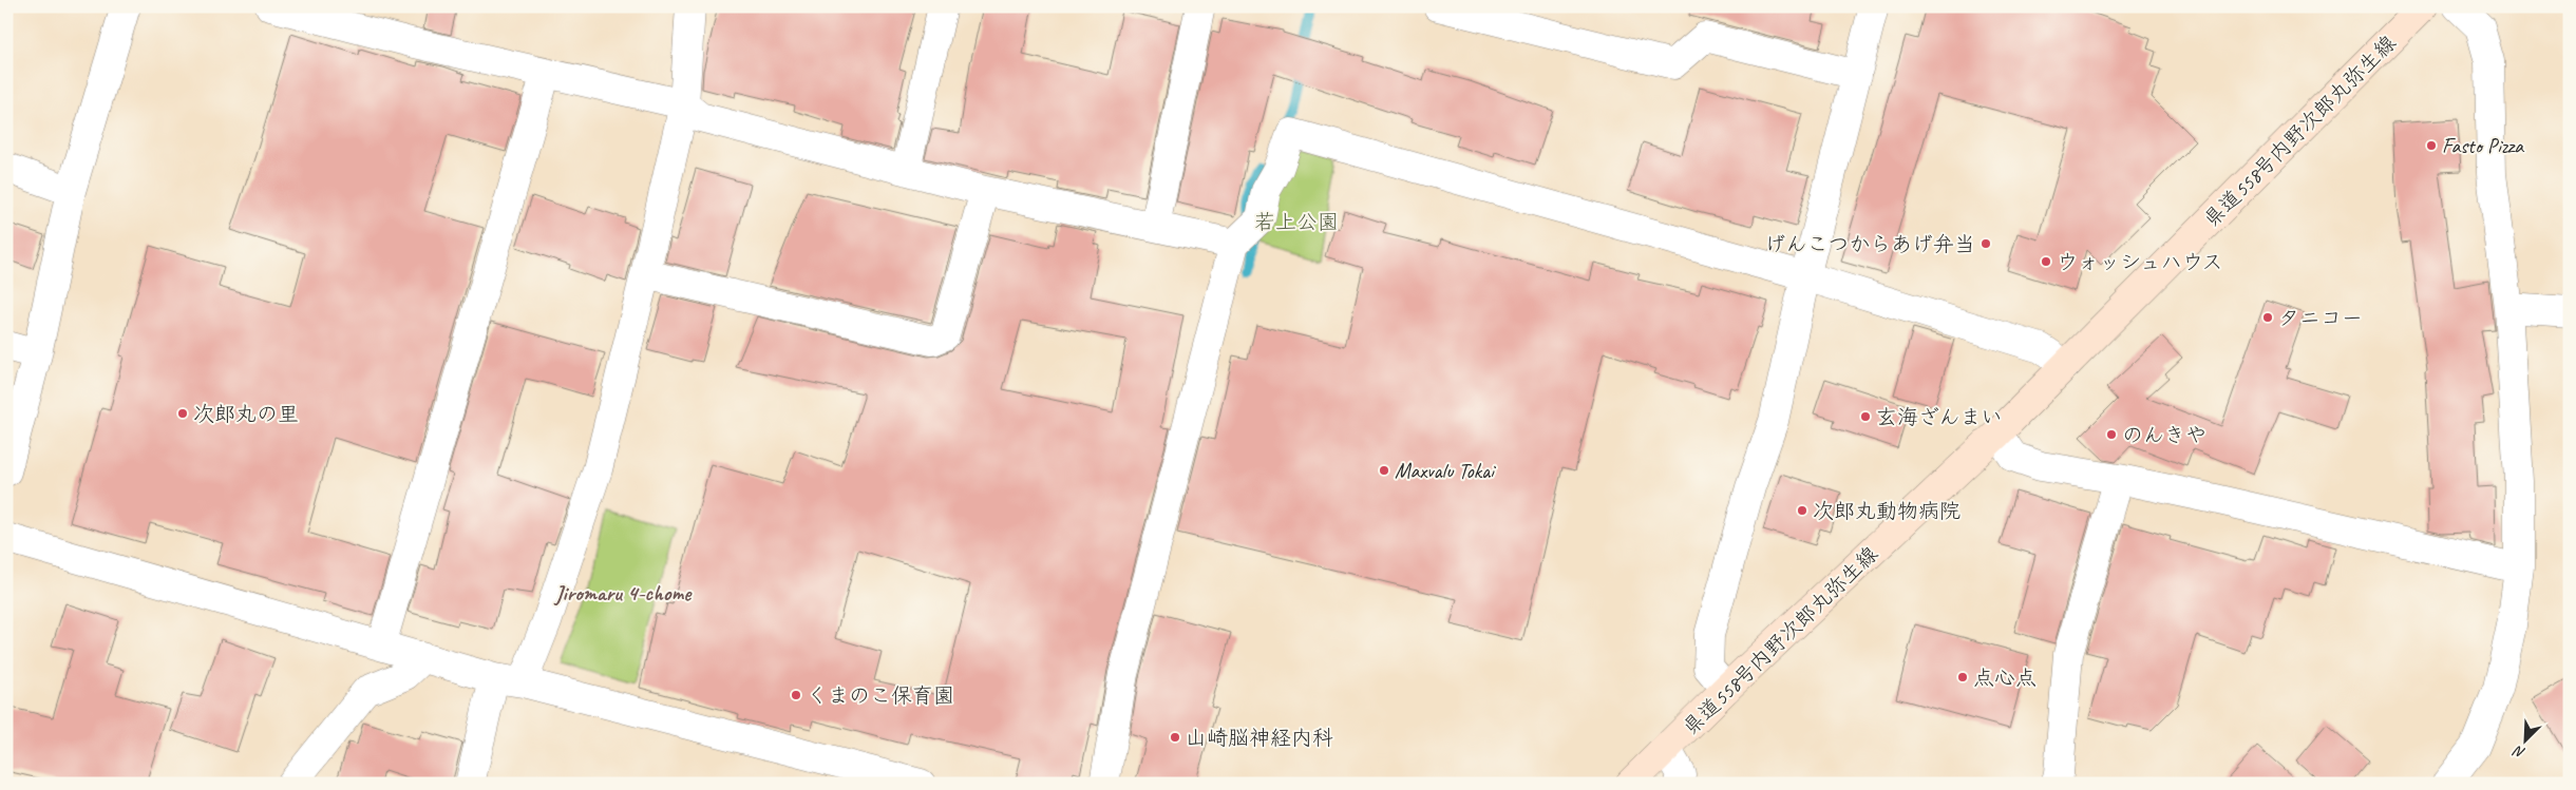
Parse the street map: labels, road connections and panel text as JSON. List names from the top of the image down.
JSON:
{
  "streets": {
    "main road": ["県道558号内野次郎丸弥生線"]
  },
  "districts": ["Jiromaru 4-chome"],
  "parks": ["若上公園"],
  "places": [
    "Fasto Pizza",
    "げんこつからあげ弁当",
    "ウォッシュハウス",
    "タニコー",
    "次郎丸の里",
    "玄海ざんまい",
    "のんきや",
    "Maxvalu Tokai",
    "次郎丸動物病院",
    "点心点",
    "くまのこ保育園",
    "山崎脳神経内科"
  ],
  "north": "bottom left"
}
